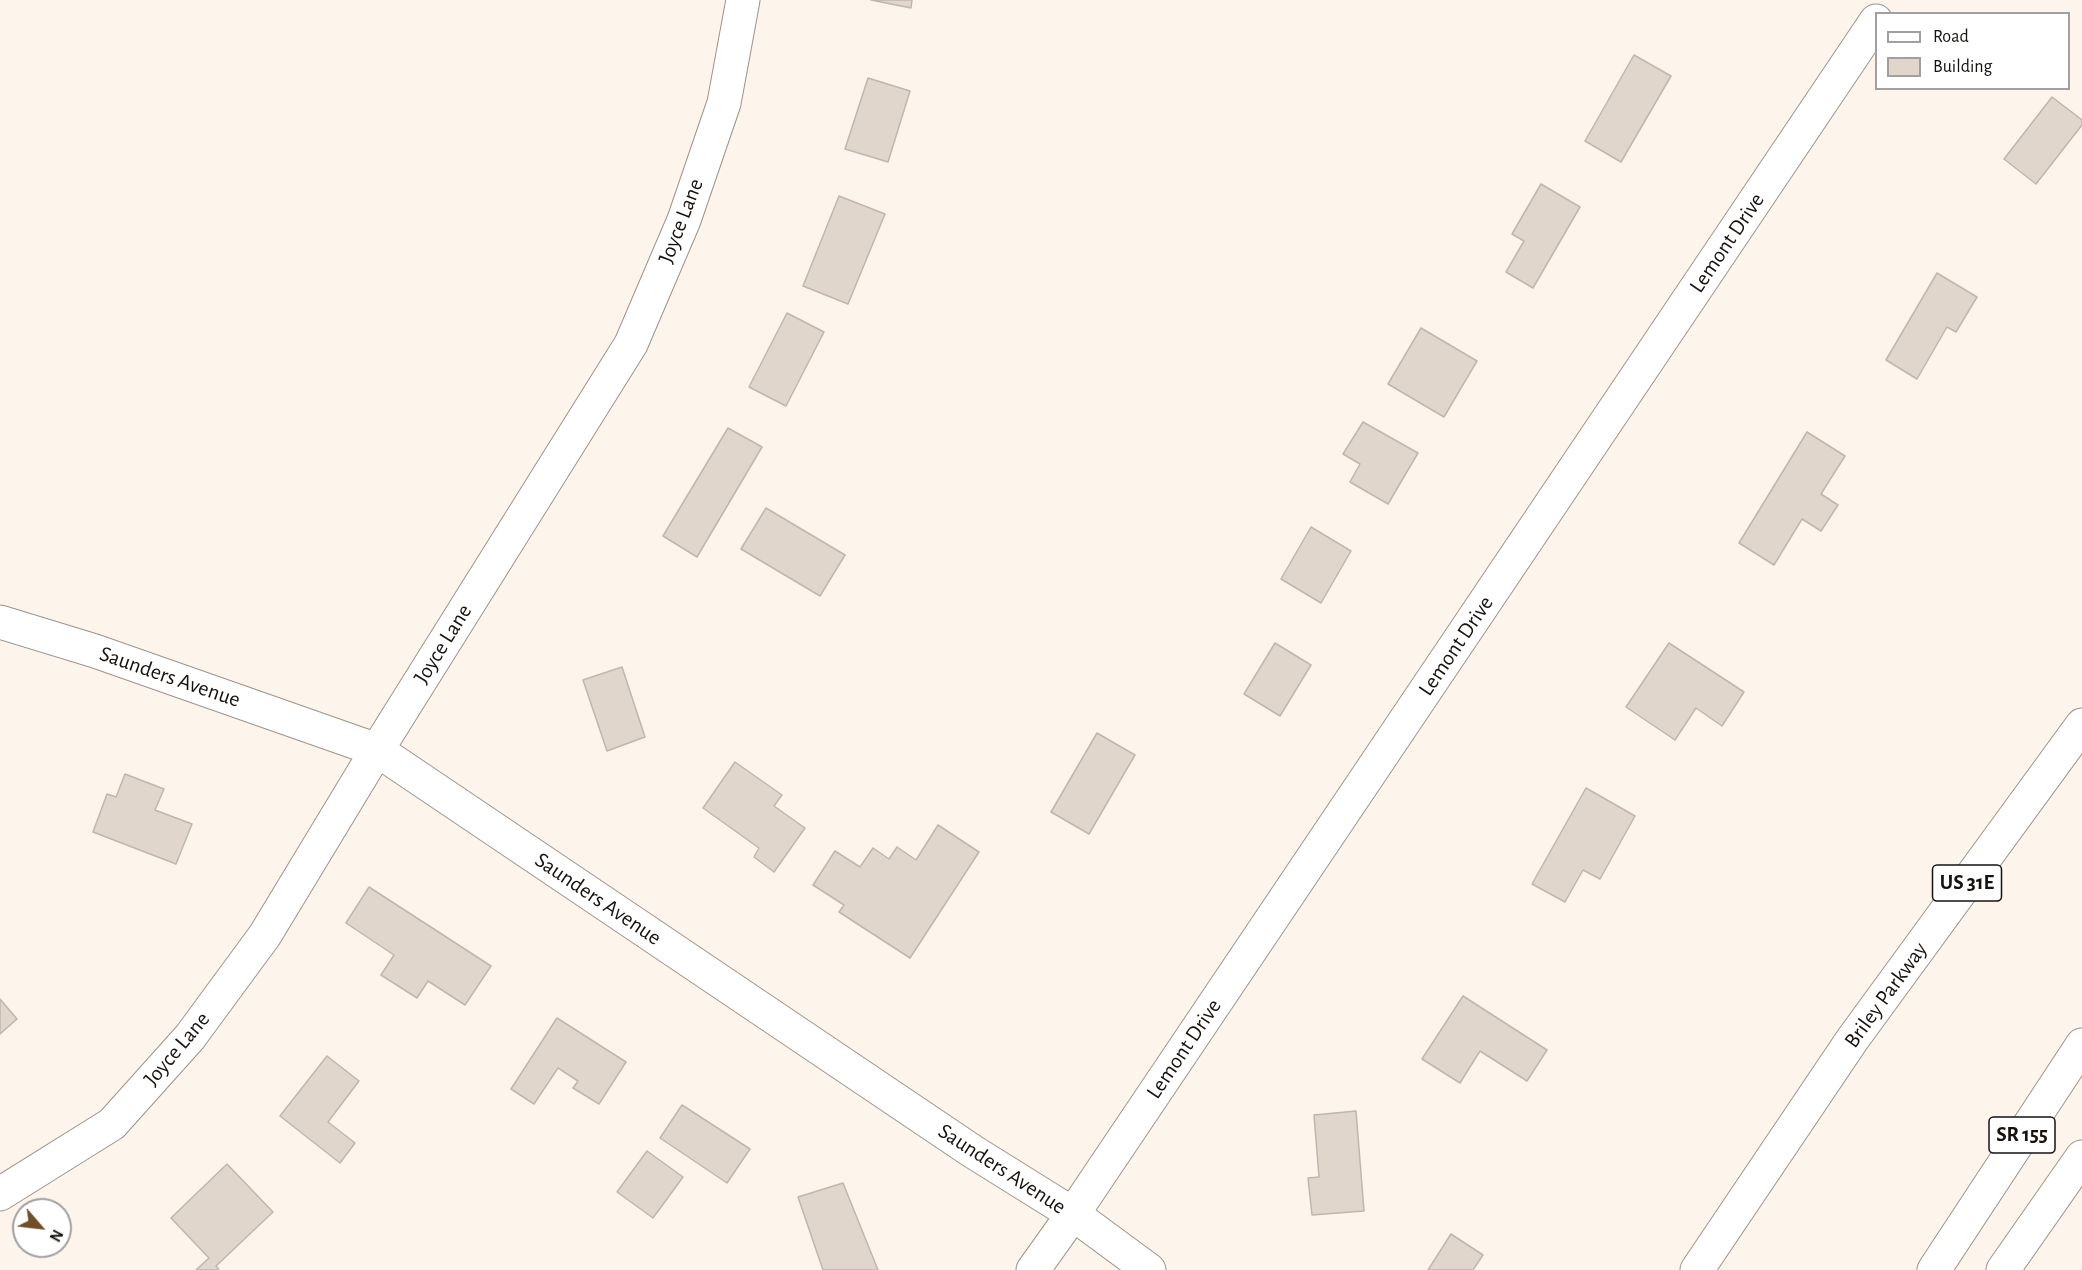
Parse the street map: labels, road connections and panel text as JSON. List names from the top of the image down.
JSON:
{
  "streets": {
    "main road": [
      "Joyce Lane",
      "Lemont Drive",
      "Saunders Avenue",
      "US 31E",
      "Briley Parkway",
      "SR 155"
    ]
  },
  "crossings": [
    ["Joyce Lane", "Saunders Avenue"],
    ["Lemont Drive", "Saunders Avenue"]
  ],
  "legend": ["Road", "Building"],
  "north": "bottom right"
}
